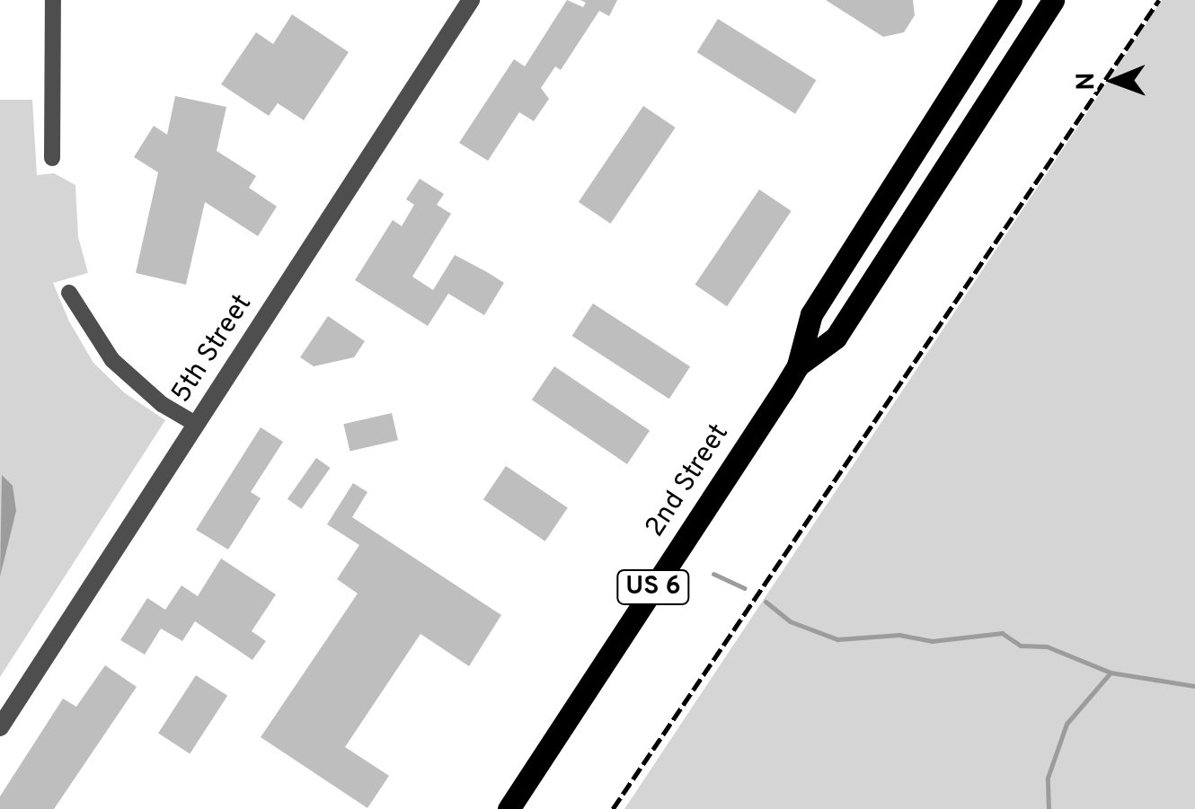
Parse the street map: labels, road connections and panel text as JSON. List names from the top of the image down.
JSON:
{
  "streets": {
    "main road": ["2nd Street", "US 6"],
    "street": ["5th Street"]
  },
  "north": "left"
}
